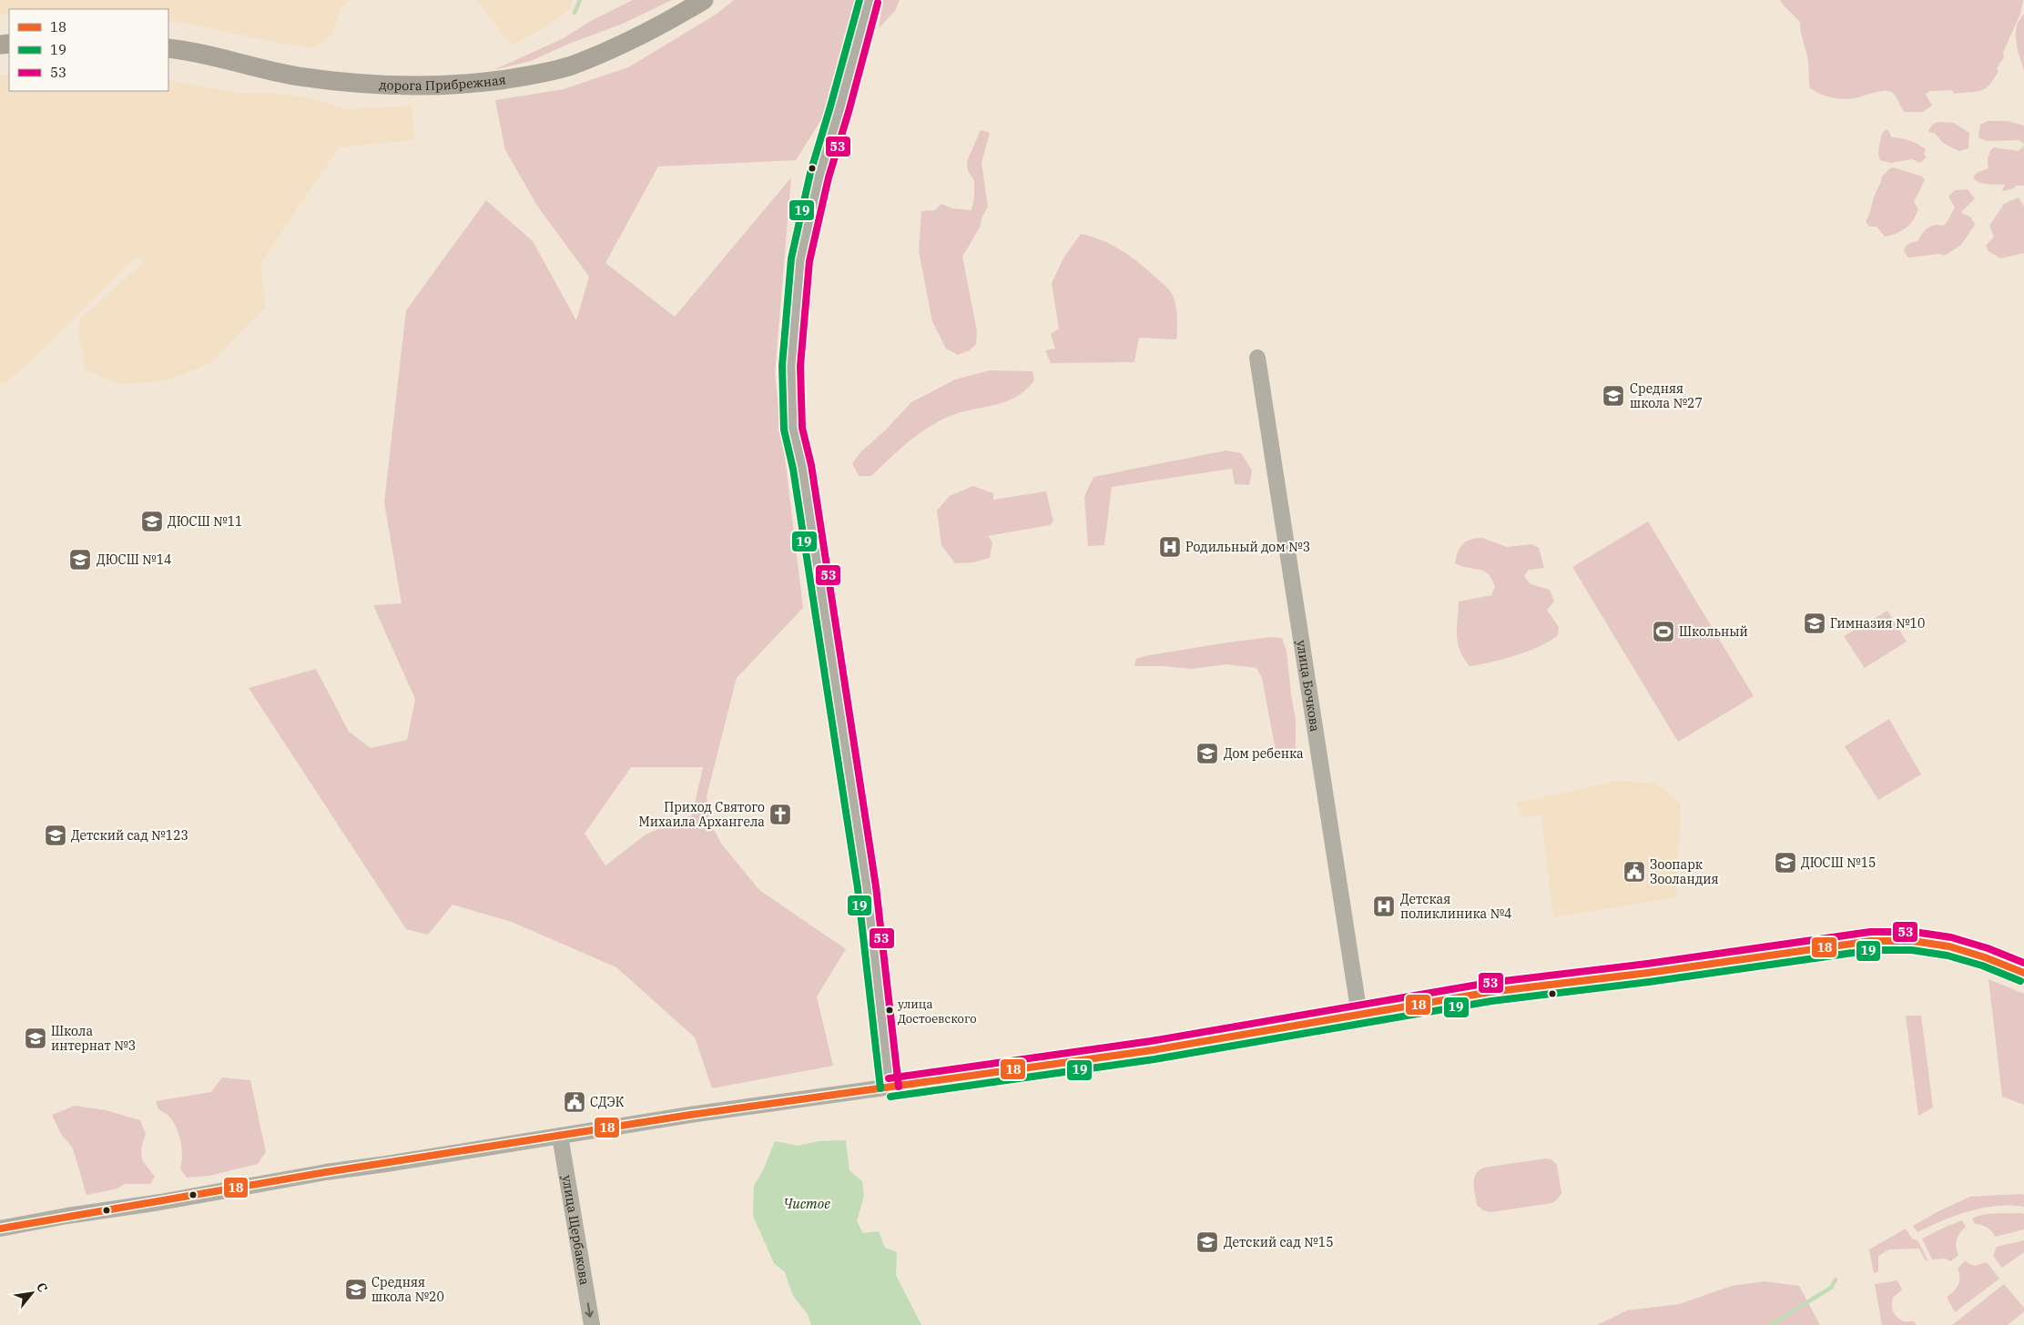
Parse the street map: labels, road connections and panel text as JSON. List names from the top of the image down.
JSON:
{
  "streets": {
    "main road": ["дорога Прибрежная"],
    "street": ["улица Бочкова", "улица Щербакова"]
  },
  "one_way": ["улица Щербакова"],
  "water": ["Чистое"],
  "places": {
    "school or university": [
      "Средняя школа №27",
      "ДЮСШ №11",
      "ДЮСШ №14",
      "Гимназия №10",
      "Дом ребенка",
      "Детский сад №123",
      "ДЮСШ №15",
      "Школа интернат №3",
      "Детский сад №15",
      "Средняя школа №20"
    ],
    "hospital": ["Родильный дом №3", "Детская поликлиника №4"],
    "sports": ["Школьный"],
    "church": ["Приход Святого Михаила Архангела"],
    "public building": ["Зоопарк Зооландия", "СДЭК"],
    "other": ["улица Достоевского"]
  },
  "lines": ["transit line 19", "transit line 53", "transit line 18"],
  "legend": ["18", "19", "53"],
  "north": "top right"
}
